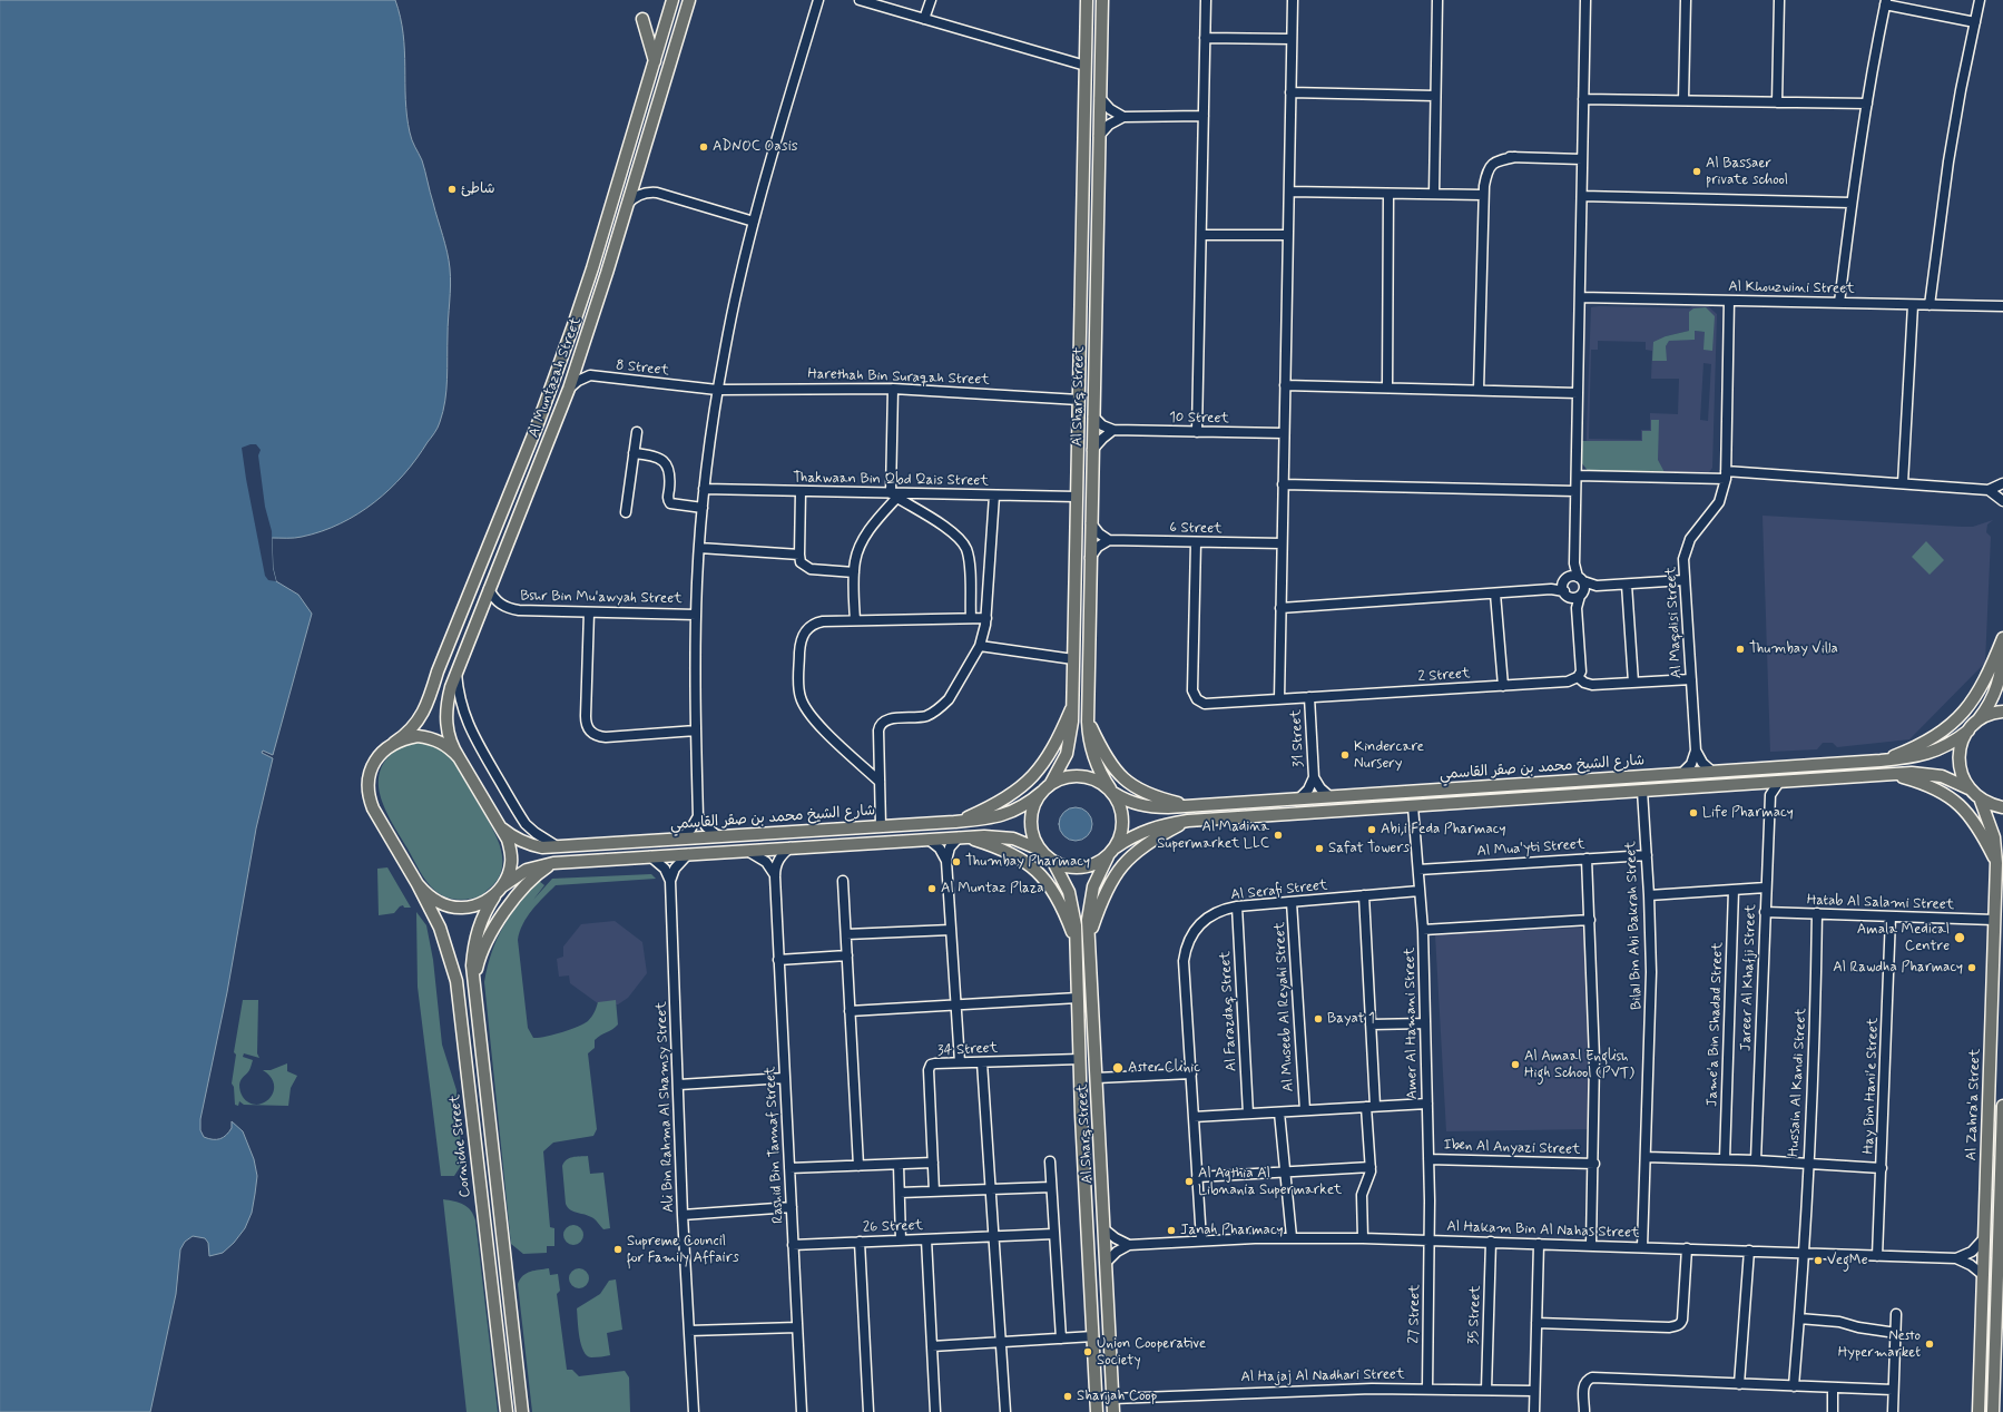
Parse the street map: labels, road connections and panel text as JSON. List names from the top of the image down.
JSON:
{
  "streets": {
    "main road": [
      "Al Muntazah Street",
      "Al Sharq Street",
      "شارع الشيخ محمد بن صقر القاسمي",
      "Al Zahra'a Street",
      "Corniche Street"
    ],
    "street": [
      "Al Khouzwini Street",
      "8 Street",
      "Harethah Bin Suraqah Street",
      "10 Street",
      "Thakwaan Bin Qbd Qais Street",
      "6 Street",
      "Bshr Bin Mu'awyah Street",
      "Al Maqdisi Street",
      "2 Street",
      "31 Street",
      "Al Mua'yti Street",
      "Al Serafi Street",
      "Hatab Al Salami Street",
      "Bilal Bin Abi Bakrah Street",
      "Jareer Al Khafji Street",
      "Al Museeb Al Reyahi Street",
      "Al Farazdaq Street",
      "Amer Al Hamani Street",
      "Jame'a Bin Shadad Street",
      "34 Street",
      "Hussain Al Kandi Street",
      "Hay Bin Hani'e Street",
      "Ali Bin Rahma Al Shamsy Street",
      "Rashid Bin Tannaf Street",
      "Iben Al Anyazi Street",
      "26 Street",
      "Al Hakam Bin Al Nahas Street",
      "27 Street",
      "35 Street",
      "Al Hajaj Al Nadhari Street"
    ]
  },
  "crossings": [
    ["Al Khouzwini Street", "Al Maqdisi Street"],
    ["8 Street", "Al Muntazah Street"],
    ["8 Street", "Harethah Bin Suraqah Street"],
    ["Al Muntazah Street", "Bshr Bin Mu'awyah Street"],
    ["Al Muntazah Street", "شارع الشيخ محمد بن صقر القاسمي"],
    ["Al Muntazah Street", "Corniche Street"],
    ["Harethah Bin Suraqah Street", "Al Sharq Street"],
    ["Al Sharq Street", "Thakwaan Bin Qbd Qais Street"],
    ["Al Sharq Street", "شارع الشيخ محمد بن صقر القاسمي"],
    ["Al Sharq Street", "34 Street"],
    ["Al Sharq Street", "Al Hajaj Al Nadhari Street"],
    ["6 Street", "2 Street"],
    ["2 Street", "31 Street"],
    ["31 Street", "شارع الشيخ محمد بن صقر القاسمي"],
    ["شارع الشيخ محمد بن صقر القاسمي", "Bilal Bin Abi Bakrah Street"],
    ["شارع الشيخ محمد بن صقر القاسمي", "Amer Al Hamani Street"],
    ["شارع الشيخ محمد بن صقر القاسمي", "Rashid Bin Tannaf Street"],
    ["شارع الشيخ محمد بن صقر القاسمي", "Corniche Street"],
    ["Al Mua'yti Street", "Bilal Bin Abi Bakrah Street"],
    ["Al Mua'yti Street", "Amer Al Hamani Street"],
    ["Al Serafi Street", "Al Museeb Al Reyahi Street"],
    ["Al Serafi Street", "Al Farazdaq Street"],
    ["Al Serafi Street", "Amer Al Hamani Street"],
    ["Al Serafi Street", "Al Hakam Bin Al Nahas Street"],
    ["Hatab Al Salami Street", "Jareer Al Khafji Street"],
    ["Hatab Al Salami Street", "Hussain Al Kandi Street"],
    ["Hatab Al Salami Street", "Hay Bin Hani'e Street"],
    ["Hatab Al Salami Street", "Al Zahra'a Street"],
    ["Bilal Bin Abi Bakrah Street", "Al Hakam Bin Al Nahas Street"],
    ["Amer Al Hamani Street", "Iben Al Anyazi Street"],
    ["Amer Al Hamani Street", "Al Hakam Bin Al Nahas Street"],
    ["Amer Al Hamani Street", "27 Street"],
    ["Hussain Al Kandi Street", "Al Hakam Bin Al Nahas Street"],
    ["Hay Bin Hani'e Street", "Al Hakam Bin Al Nahas Street"],
    ["Al Zahra'a Street", "Al Hakam Bin Al Nahas Street"],
    ["Rashid Bin Tannaf Street", "26 Street"],
    ["Al Hakam Bin Al Nahas Street", "27 Street"],
    ["Al Hakam Bin Al Nahas Street", "35 Street"],
    ["27 Street", "Al Hajaj Al Nadhari Street"],
    ["35 Street", "Al Hajaj Al Nadhari Street"]
  ],
  "places": [
    "ADNOC Oasis",
    "Al Bassaer private school",
    "شاطئ",
    "Thumbay Villa",
    "Kindercare Nursery",
    "Life Pharmacy",
    "Abi,i Feda Pharmacy",
    "Al Madina Supermarket LLC",
    "Safat Towers",
    "Thumbay Pharmacy",
    "Al Muntaz Plaza",
    "Amala Medical Centre",
    "Al Rawdha Pharmacy",
    "Bayat 1",
    "Al Amaal English High School (PVT)",
    "Aster Clinic",
    "Al Agthia Al Libnania Supermarket",
    "Janah Pharmacy",
    "Supreme Council for Family Affairs",
    "VegMe",
    "Nesto Hypermarket",
    "Union Cooperative Society",
    "Sharjah Coop"
  ]
}
